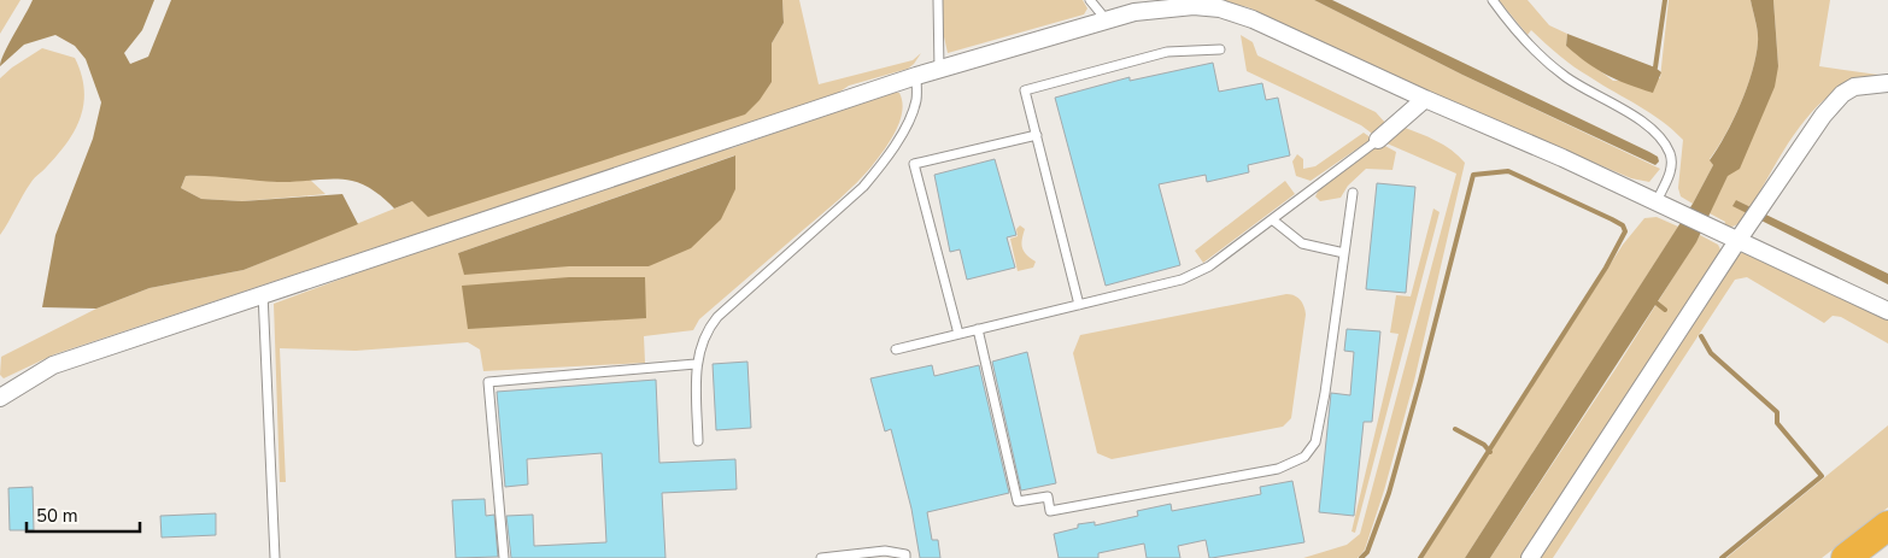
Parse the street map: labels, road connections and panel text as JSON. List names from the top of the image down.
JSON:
{
  "scale_bar": "50 m"
}
